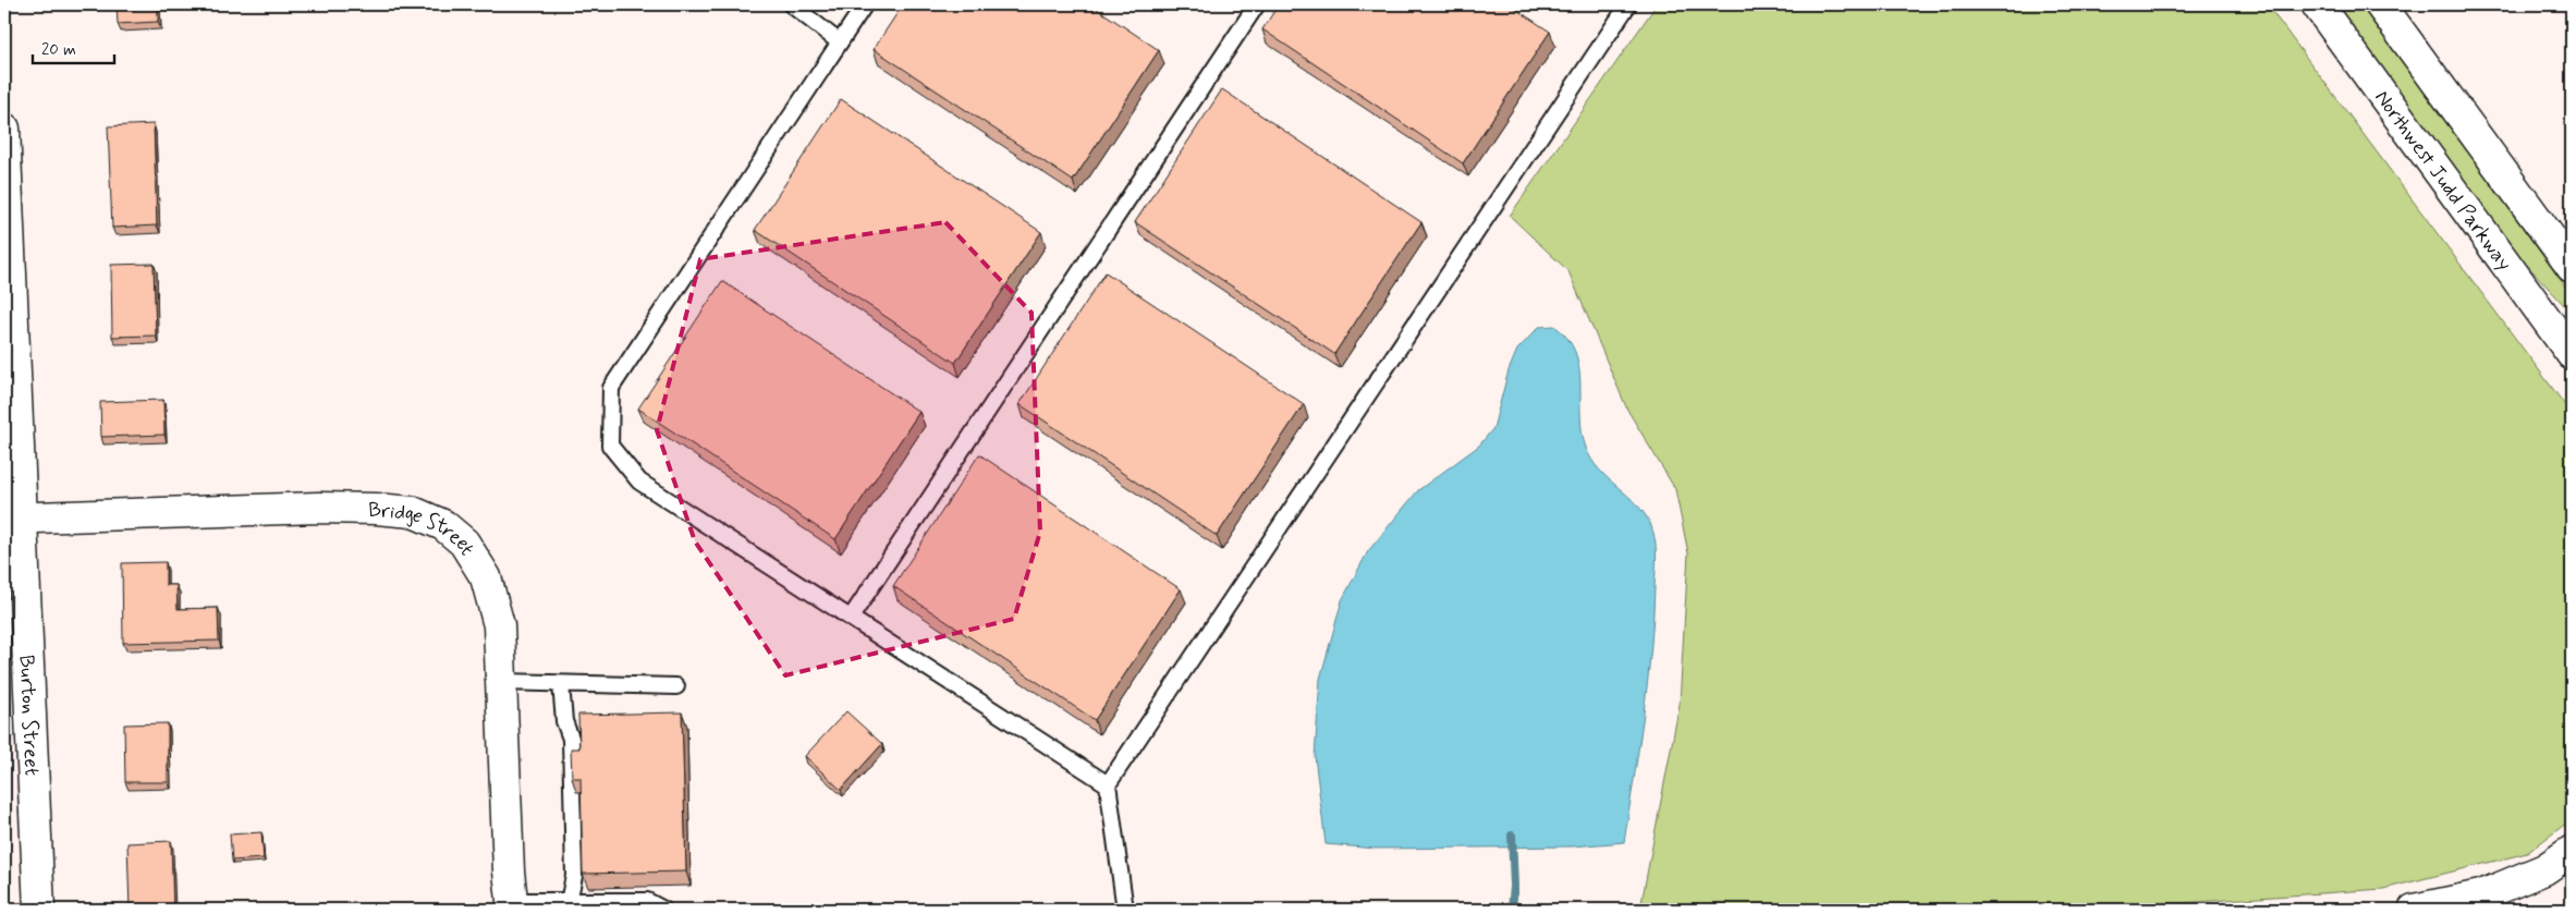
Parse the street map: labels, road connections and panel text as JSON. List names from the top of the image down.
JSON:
{
  "streets": {
    "main road": ["Northwest Judd Parkway", "Bridge Street", "Burton Street"]
  },
  "crossings": [
    ["Bridge Street", "Burton Street"]
  ],
  "scale_bar": "20 m"
}
